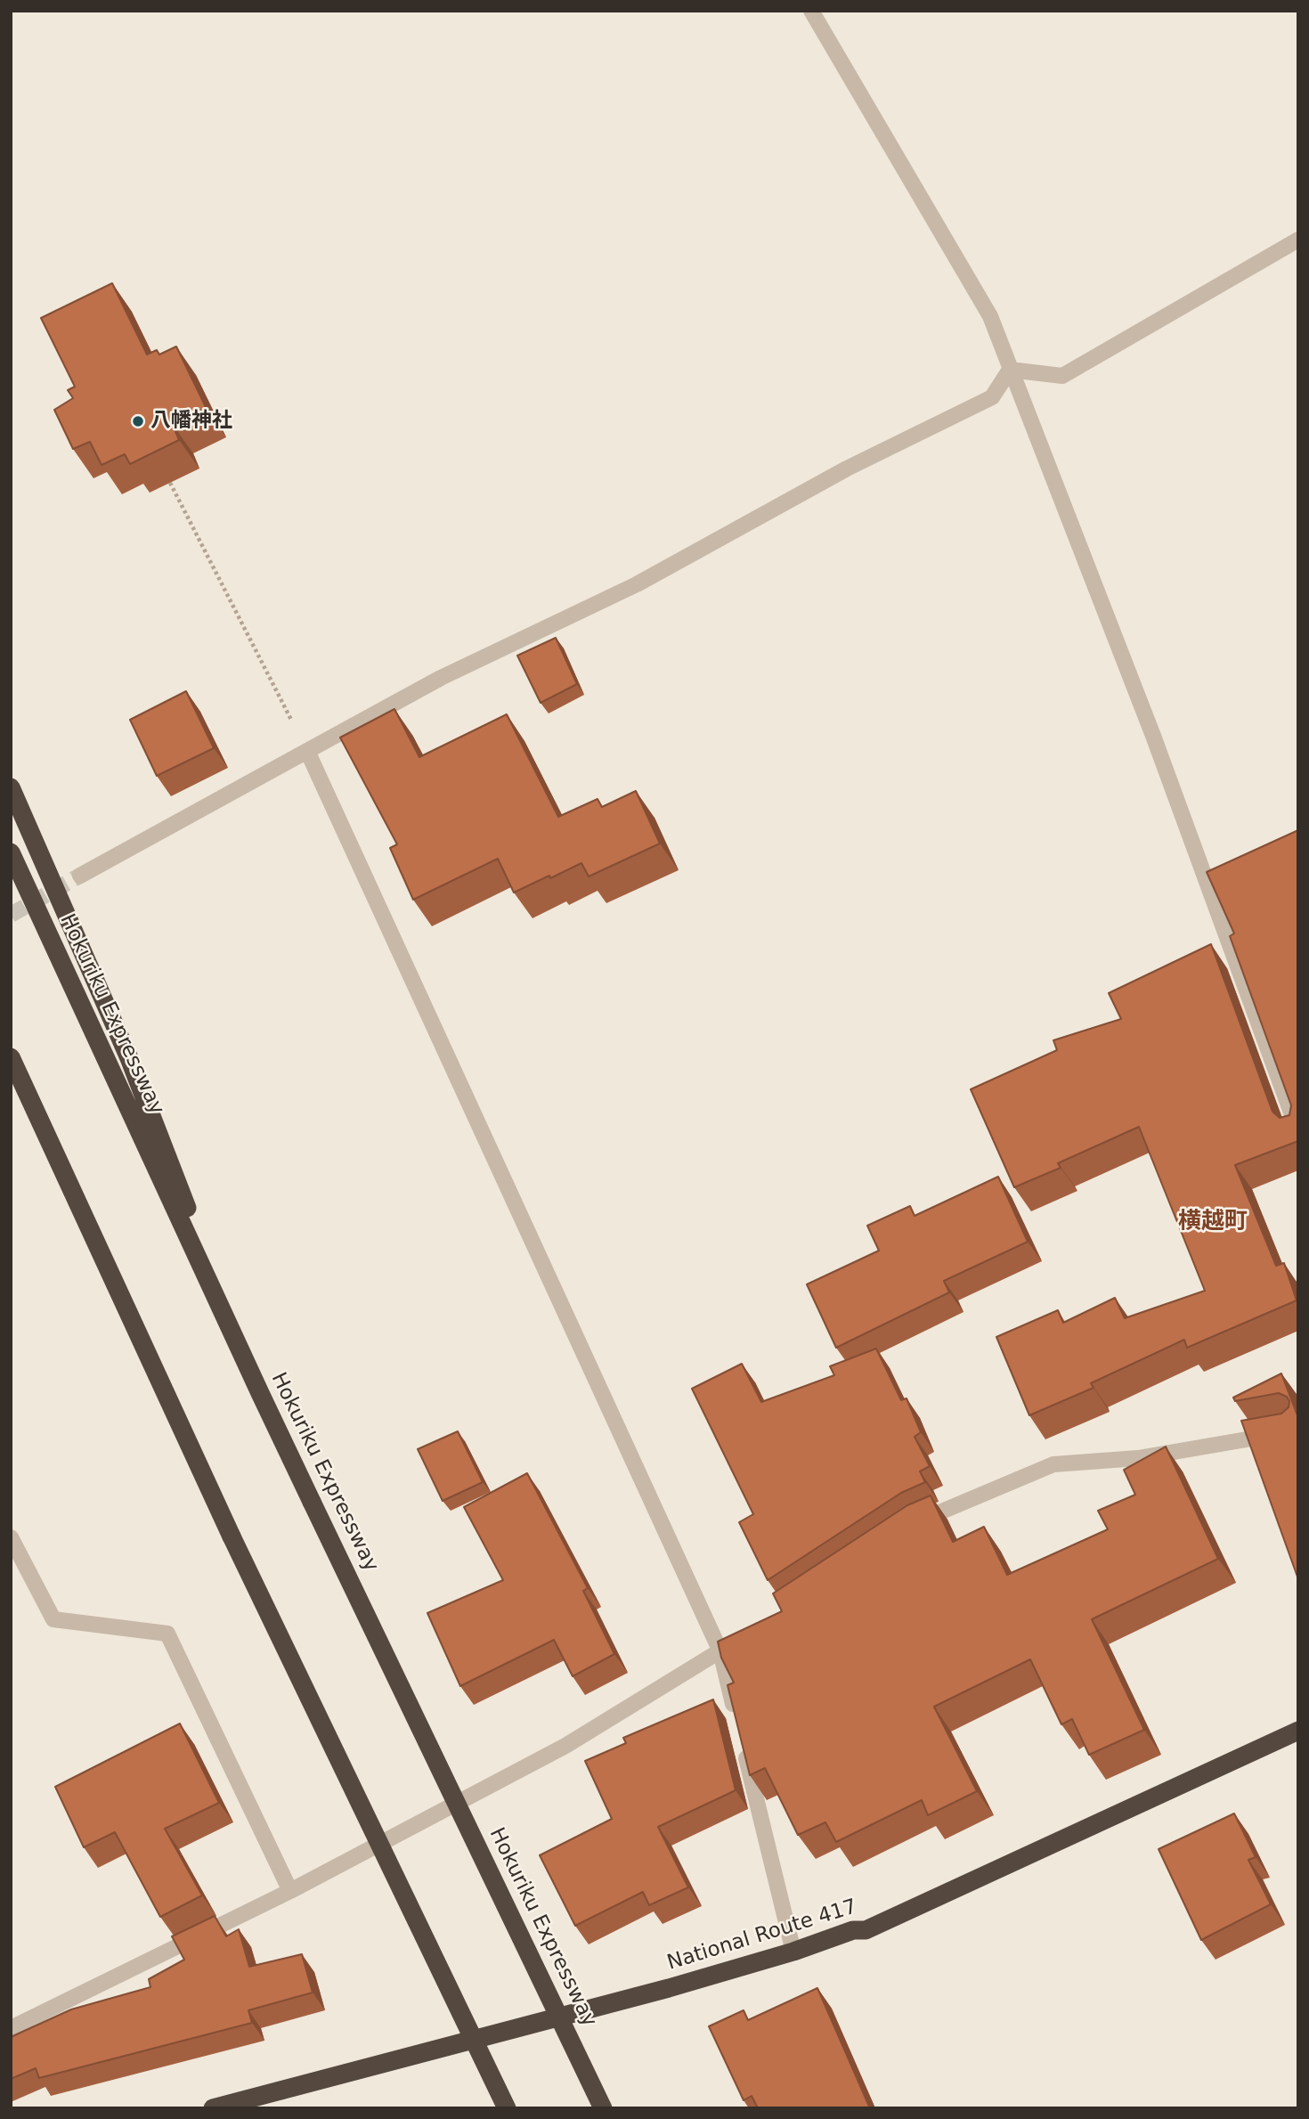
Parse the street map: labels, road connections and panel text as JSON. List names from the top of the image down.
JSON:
{
  "streets": {
    "highway": ["Hokuriku Expressway", "National Route 417"]
  },
  "districts": ["横越町"],
  "places": ["八幡神社"]
}
